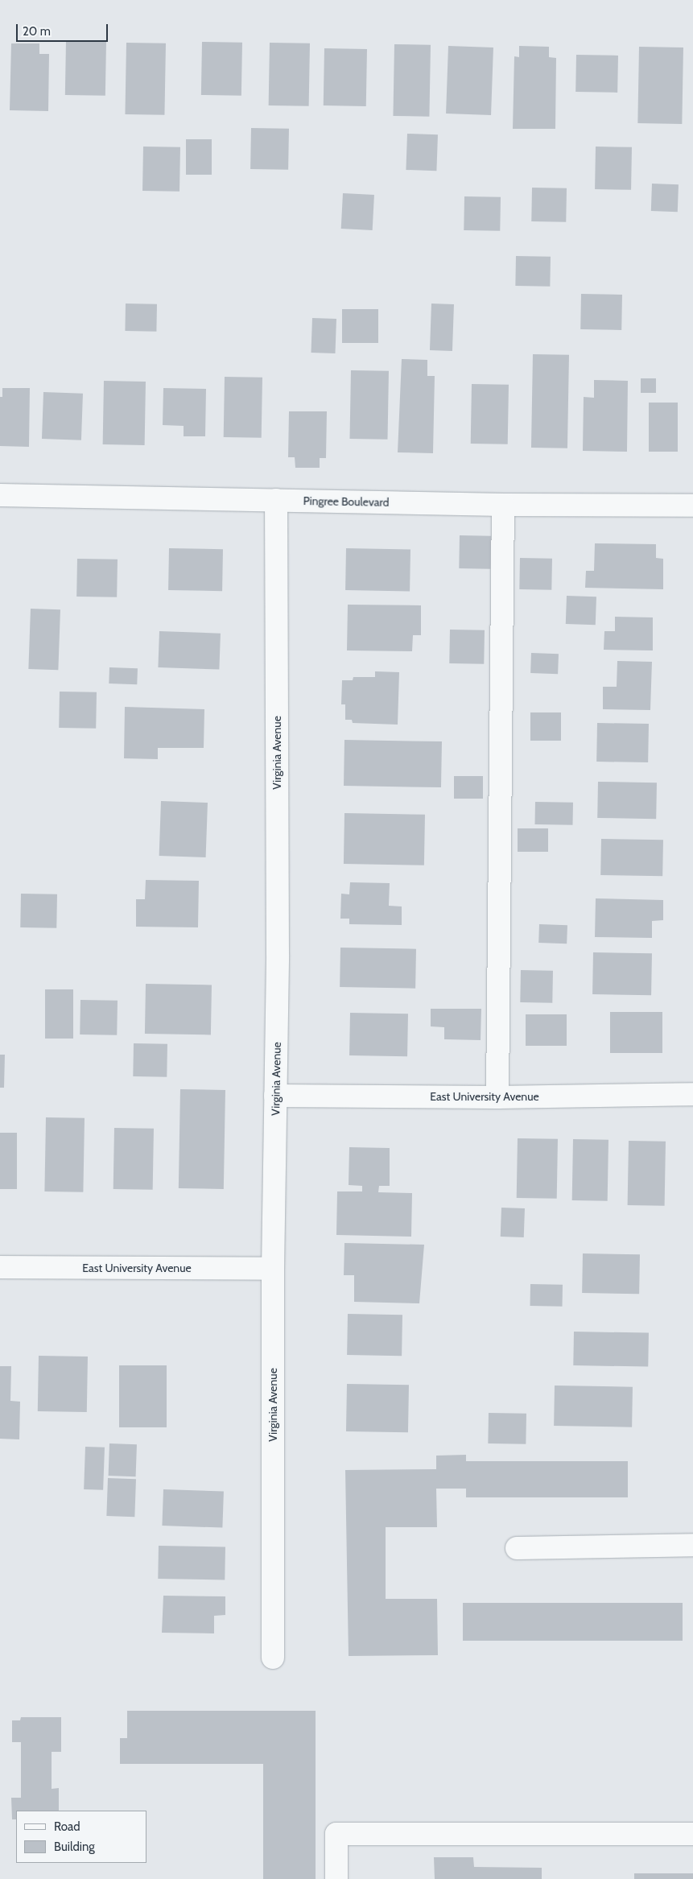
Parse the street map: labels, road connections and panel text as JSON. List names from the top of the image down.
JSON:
{
  "streets": {
    "street": ["Pingree Boulevard", "Virginia Avenue", "East University Avenue"]
  },
  "crossings": [
    ["Pingree Boulevard", "Virginia Avenue"],
    ["Virginia Avenue", "East University Avenue"]
  ],
  "legend": ["Road", "Building"],
  "scale_bar": "20 m"
}
